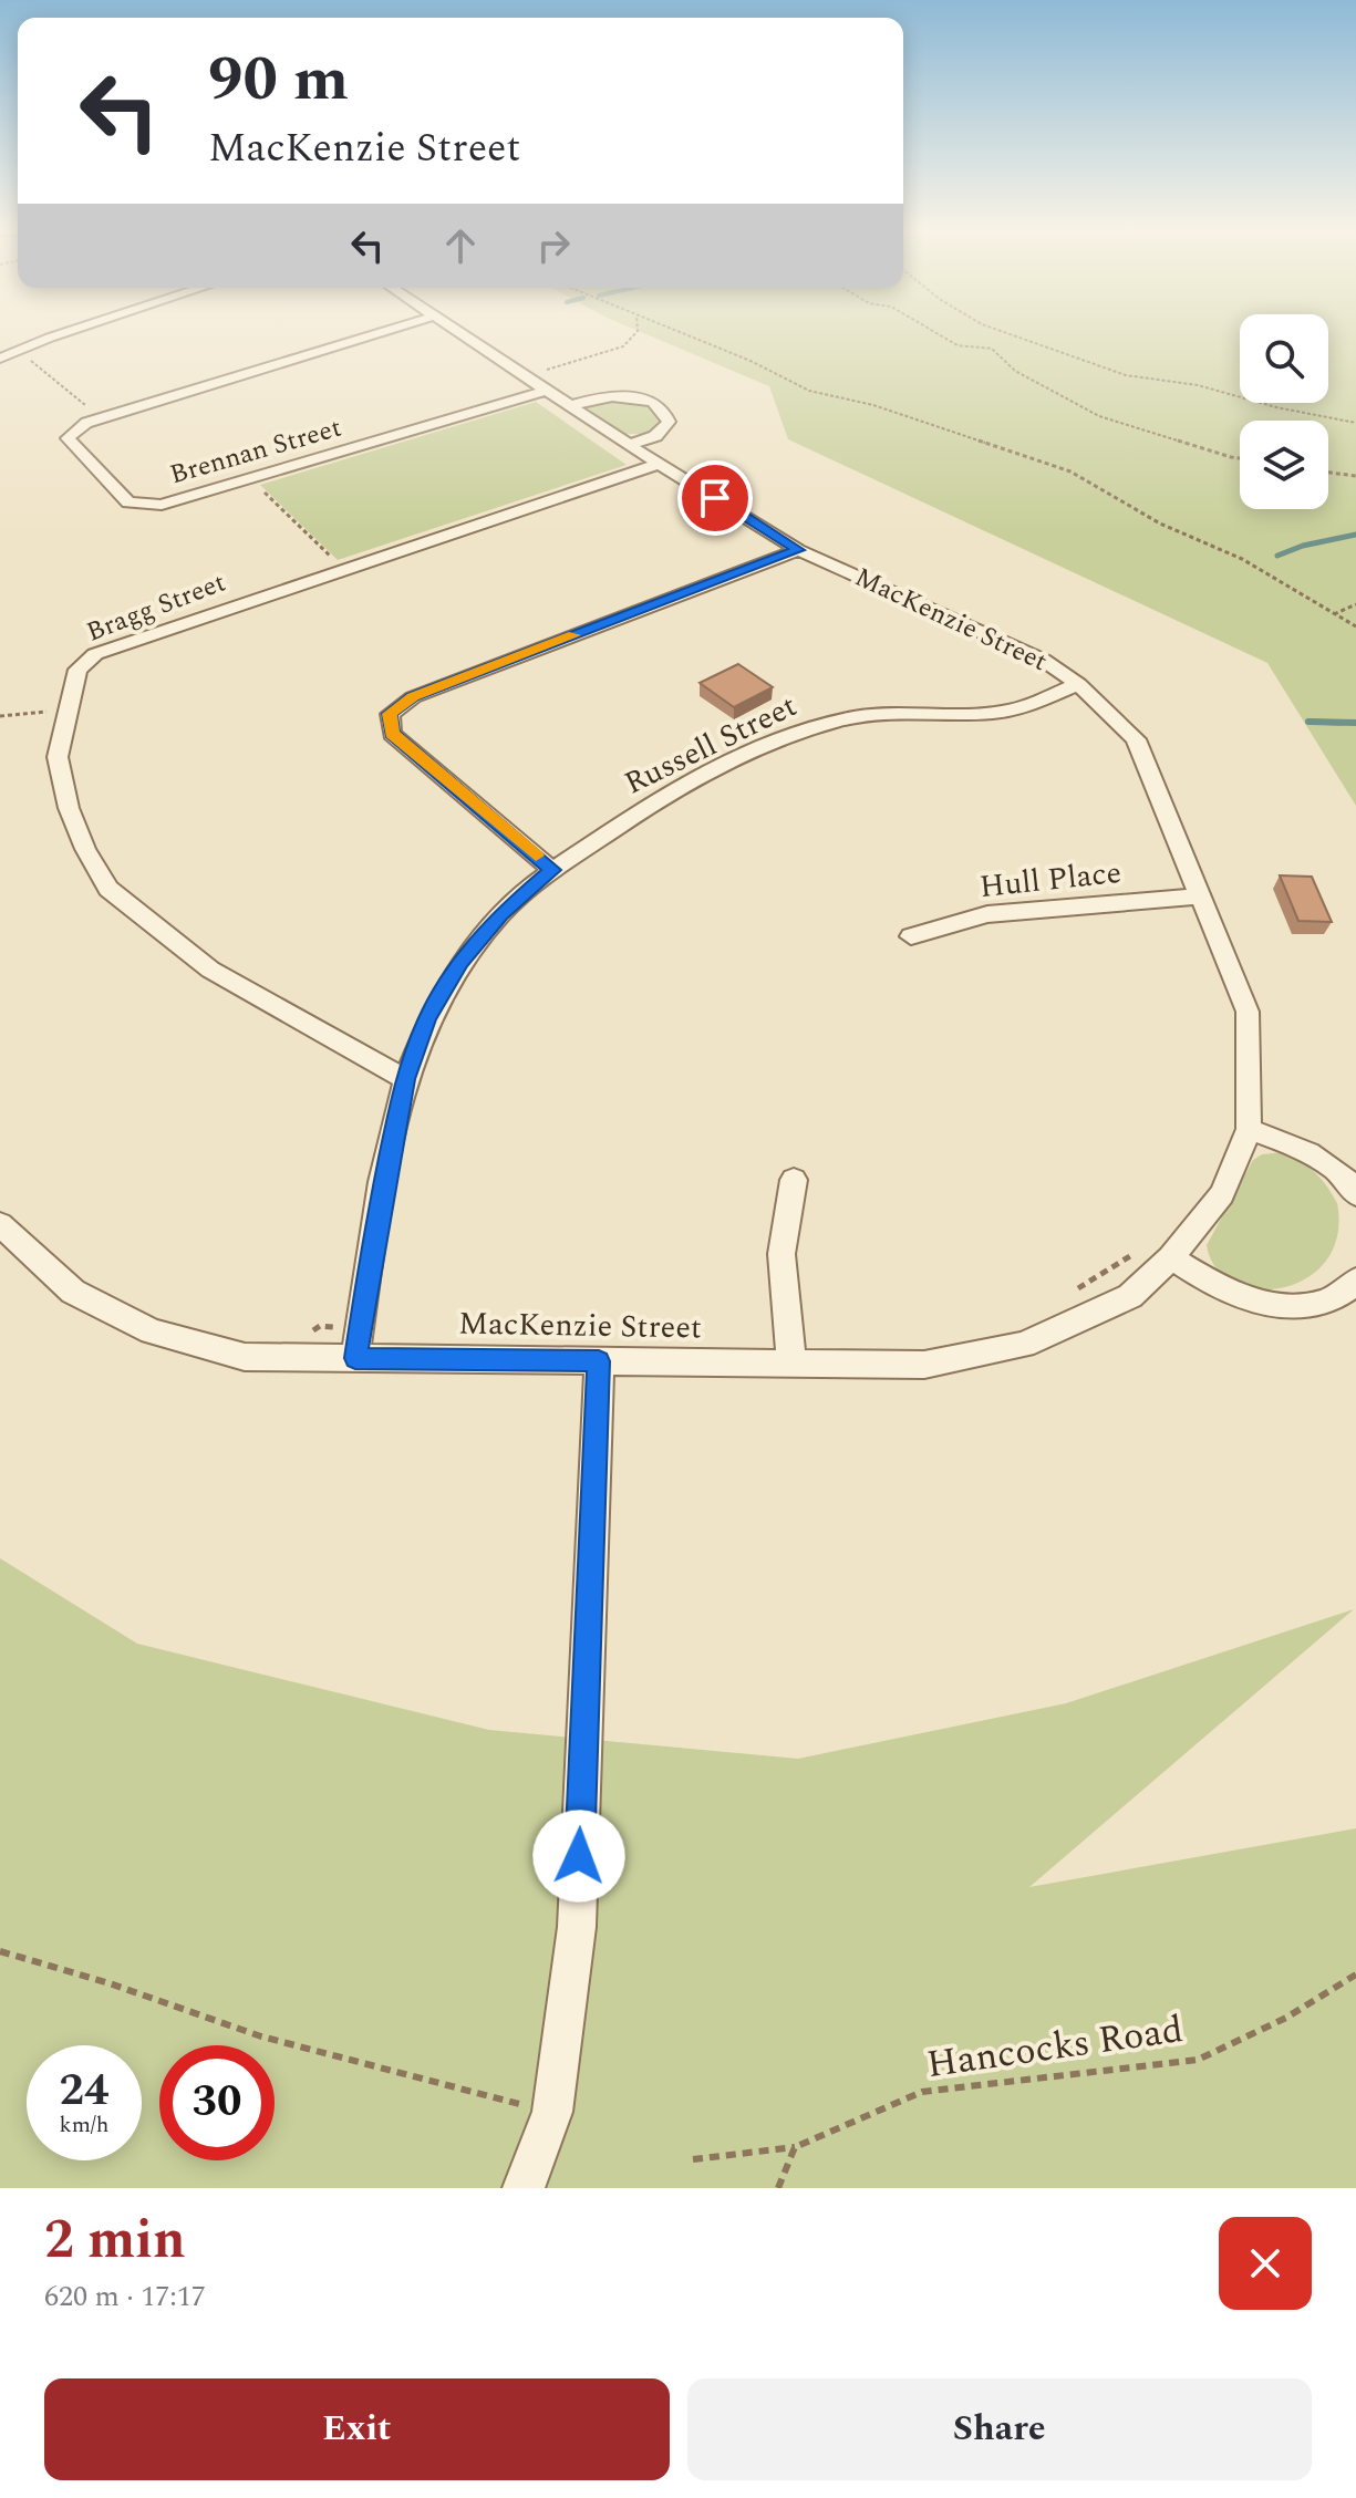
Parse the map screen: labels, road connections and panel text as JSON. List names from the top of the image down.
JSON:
{
  "streets": {
    "street": [
      "Brennan Street",
      "Bragg Street",
      "MacKenzie Street",
      "Russell Street",
      "Hull Place"
    ],
    "path": ["Hancocks Road"]
  },
  "crossings": [
    ["Brennan Street", "MacKenzie Street"],
    ["Bragg Street", "MacKenzie Street"],
    ["Bragg Street", "Russell Street"],
    ["MacKenzie Street", "Russell Street"],
    ["MacKenzie Street", "Hull Place"]
  ],
  "page": {
    "turn": ["90 m", "MacKenzie Street"],
    "speed": "24 km/h",
    "limit": "30",
    "heading": ["2 min", "620 m · 17:17"],
    "buttons": ["Exit", "Share"]
  }
}
